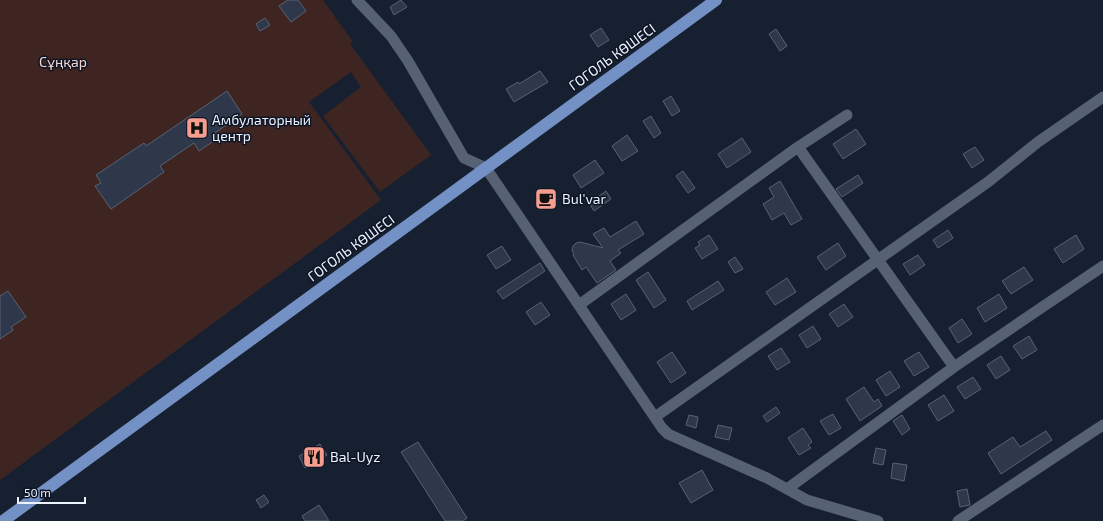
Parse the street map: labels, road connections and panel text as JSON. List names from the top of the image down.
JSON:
{
  "streets": {
    "main road": ["ГОГОЛЬ КӨШЕСІ"]
  },
  "parks": ["Сұңқар"],
  "places": {
    "hospital": ["Амбулаторный центр"],
    "cafe": ["Bul'var"],
    "restaurant": ["Bal-Uyz"]
  },
  "scale_bar": "50 m"
}
